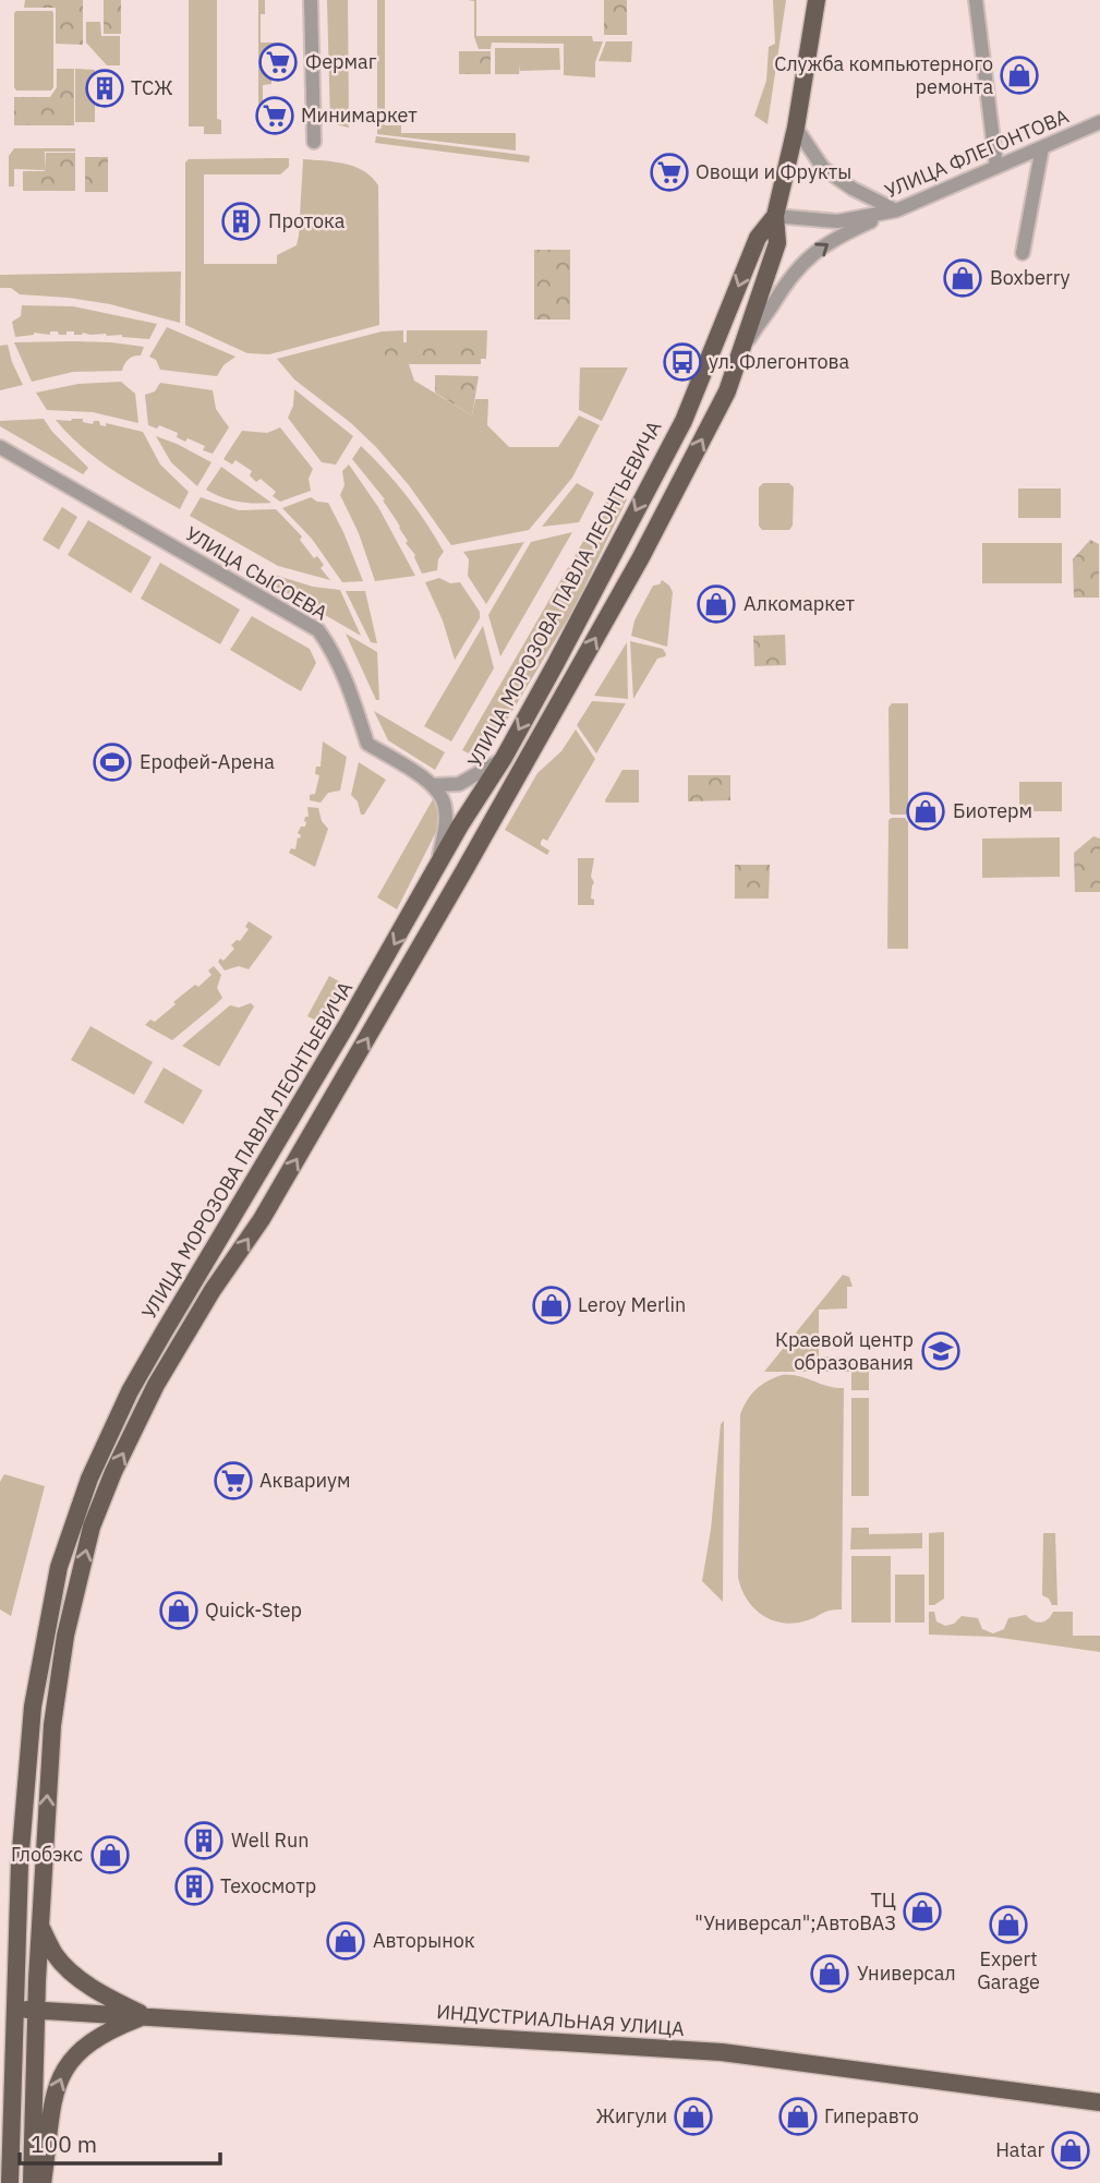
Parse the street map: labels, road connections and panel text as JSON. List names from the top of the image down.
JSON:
{
  "streets": {
    "main road": ["УЛИЦА МОРОЗОВА ПАВЛА ЛЕОНТЬЕВИЧА", "ИНДУСТРИАЛЬНАЯ УЛИЦА"],
    "street": ["УЛИЦА ФЛЕГОНТОВА", "УЛИЦА СЫСОЕВА"]
  },
  "crossings": [
    ["УЛИЦА ФЛЕГОНТОВА", "УЛИЦА МОРОЗОВА ПАВЛА ЛЕОНТЬЕВИЧА"],
    ["УЛИЦА МОРОЗОВА ПАВЛА ЛЕОНТЬЕВИЧА", "ИНДУСТРИАЛЬНАЯ УЛИЦА"]
  ],
  "places": {
    "supermarket": [
      "Фермаг",
      "Минимаркет",
      "Овощи и Фрукты",
      "Аквариум"
    ],
    "shop": [
      "Служба компьютерного ремонта",
      "Boxberry",
      "Алкомаркет",
      "Биотерм",
      "Leroy Merlin",
      "Quick-Step",
      "Глобэкс",
      "ТЦ \"Универсал\";АвтоВАЗ",
      "Expert Garage",
      "Авторынок",
      "Универсал",
      "Жигули",
      "Гиперавто",
      "Hatar"
    ],
    "building": [
      "ТСЖ",
      "Протока",
      "Well Run",
      "Техосмотр"
    ],
    "bus stop": ["ул. Флегонтова"],
    "sports": ["Ерофей-Арена"],
    "school or university": ["Краевой центр образования"]
  },
  "scale_bar": "100 m"
}
